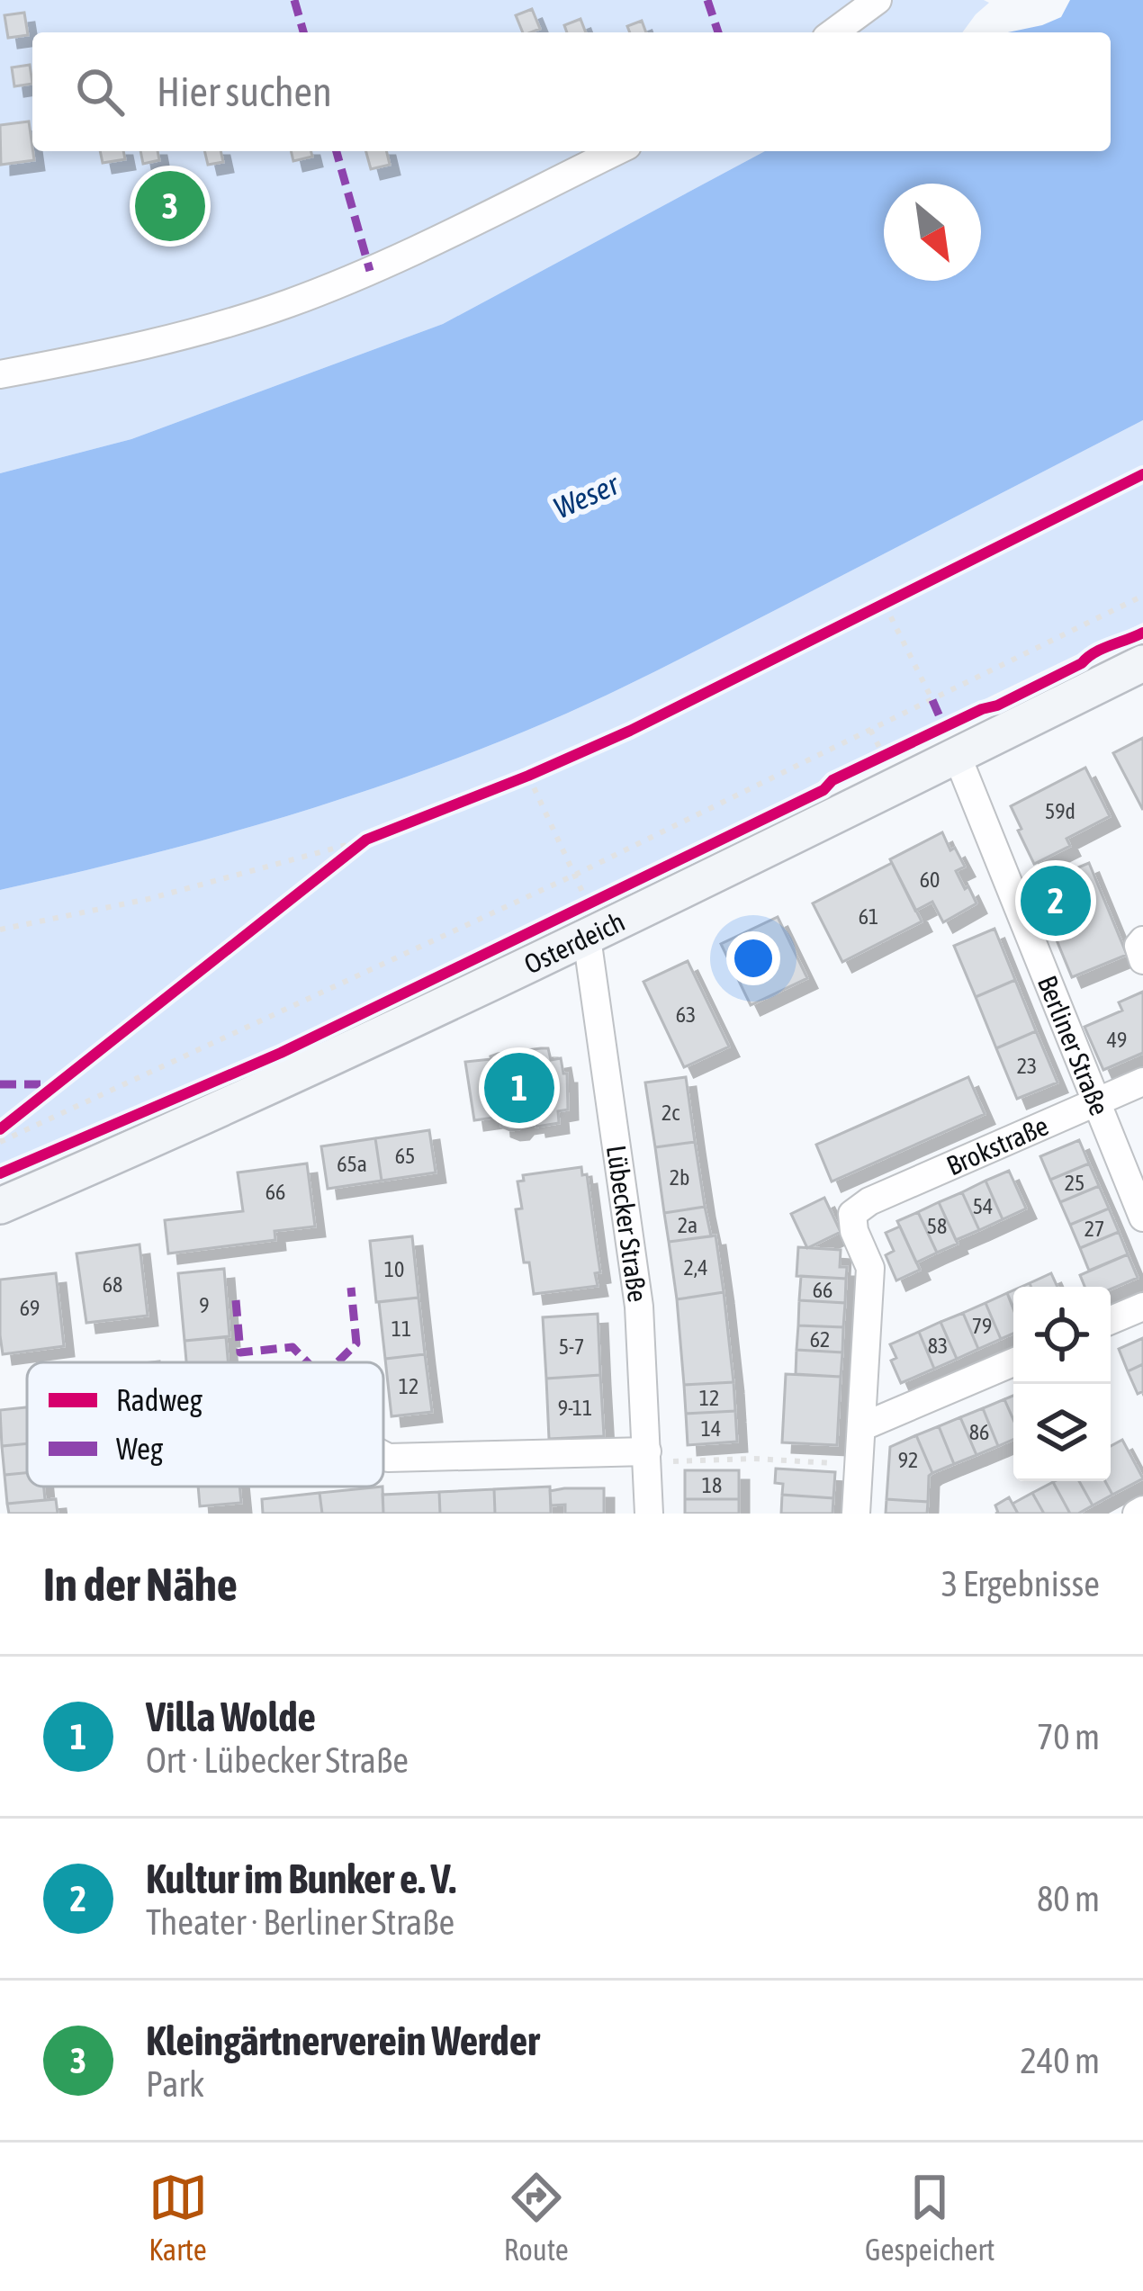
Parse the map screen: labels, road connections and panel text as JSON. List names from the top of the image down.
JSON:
{
  "streets": {
    "main road": ["Osterdeich"],
    "street": ["Berliner Straße", "Brokstraße", "Lübecker Straße"]
  },
  "crossings": [
    ["Osterdeich", "Berliner Straße"],
    ["Osterdeich", "Lübecker Straße"],
    ["Berliner Straße", "Brokstraße"]
  ],
  "water": ["Weser"],
  "house_numbers": [
    "59d",
    "60",
    "61",
    "63",
    "49",
    "23",
    "2c",
    "65",
    "65a",
    "2b",
    "25",
    "66",
    "54",
    "2a",
    "58",
    "27",
    "2,4",
    "10",
    "68",
    "66",
    "9",
    "69",
    "79",
    "11",
    "62",
    "83",
    "5-7",
    "12",
    "12",
    "9-11",
    "14",
    "86",
    "92",
    "18"
  ],
  "legend": ["Radweg", "Weg"],
  "north": "bottom right",
  "page": {
    "search": "Hier suchen",
    "pins": ["3", "2", "1"],
    "heading": ["In der Nähe", "3 Ergebnisse"],
    "list": [
      {
        "mark": "1",
        "name": "Villa Wolde",
        "note": "Ort · Lübecker Straße",
        "value": "70 m"
      },
      {
        "mark": "2",
        "name": "Kultur im Bunker e. V.",
        "note": "Theater · Berliner Straße",
        "value": "80 m"
      },
      {
        "mark": "3",
        "name": "Kleingärtnerverein Werder",
        "note": "Park",
        "value": "240 m"
      }
    ],
    "nav": ["Karte", "Route", "Gespeichert"]
  }
}
